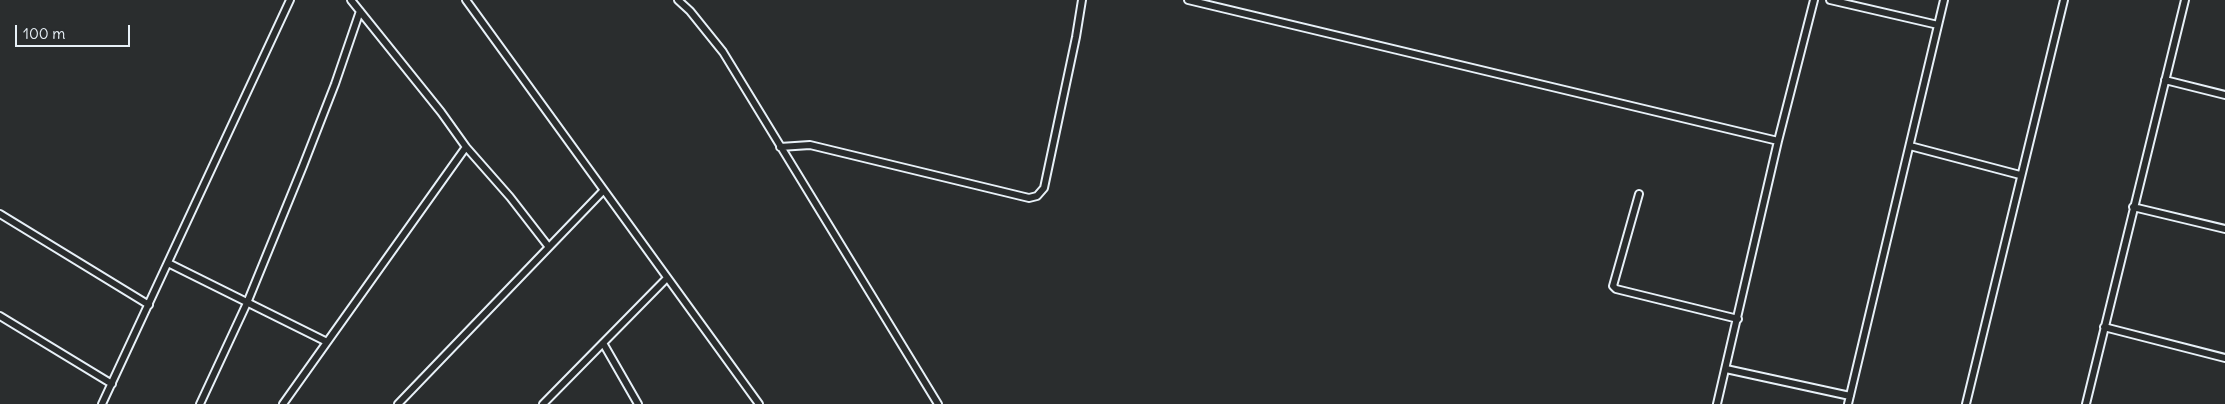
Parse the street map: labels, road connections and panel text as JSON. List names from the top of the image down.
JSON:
{
  "scale_bar": "100 m"
}
